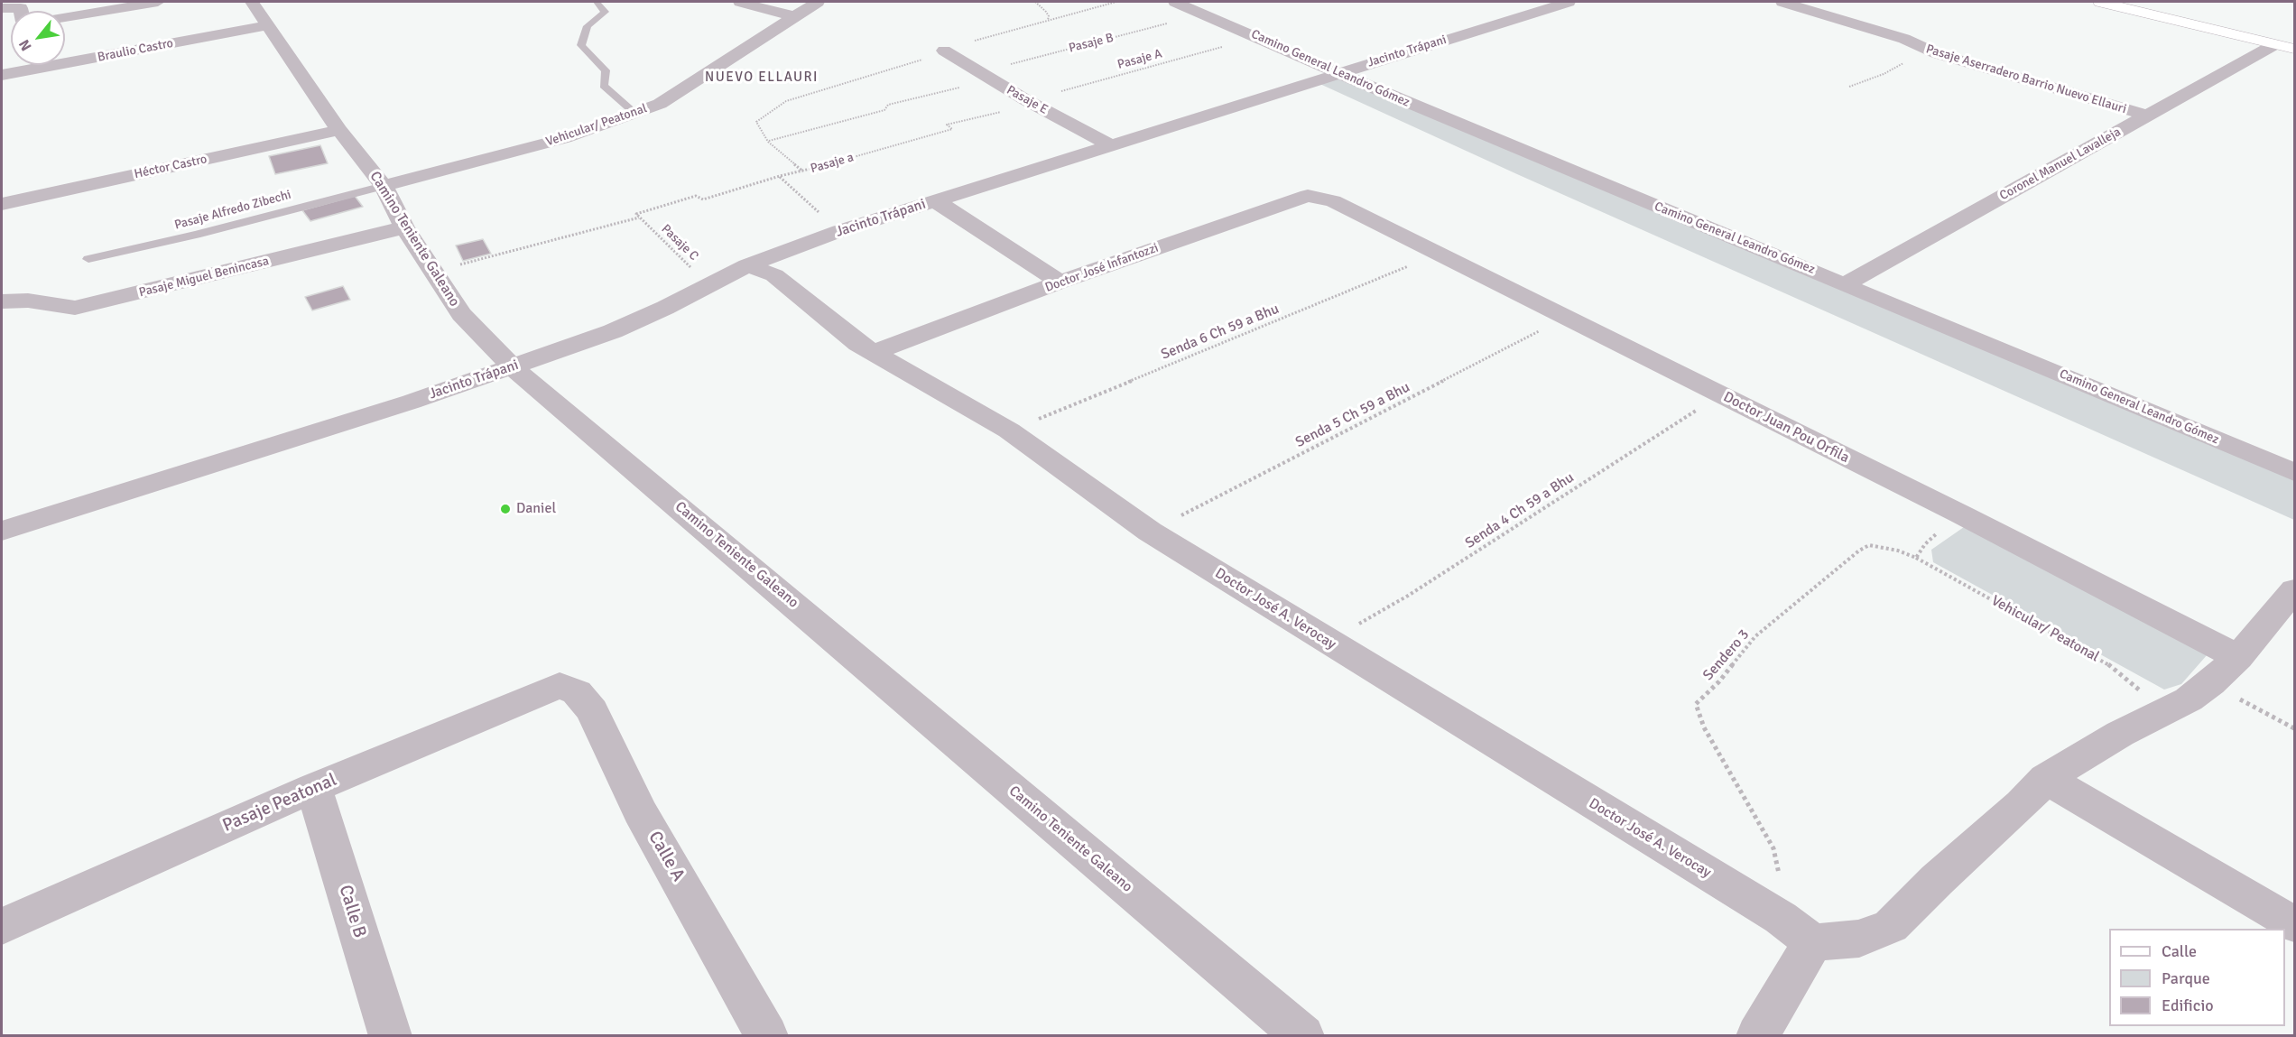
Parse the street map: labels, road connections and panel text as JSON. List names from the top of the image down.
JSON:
{
  "streets": {
    "street": [
      "Braulio Castro",
      "Jacinto Trápani",
      "Camino General Leandro Gómez",
      "Pasaje Aserradero Barrio Nuevo Ellauri",
      "Pasaje E",
      "Vehicular/ Peatonal",
      "Coronel Manuel Lavalleja",
      "Héctor Castro",
      "Camino Teniente Galeano",
      "Doctor José Infantozzi",
      "Pasaje Miguel Benincasa",
      "Doctor Juan Pou Orfila",
      "Doctor José A. Verocay",
      "Pasaje Peatonal",
      "Calle A",
      "Calle B"
    ],
    "lane": ["Pasaje Alfredo Zibechi"],
    "path": [
      "Pasaje B",
      "Pasaje A",
      "Pasaje a",
      "Pasaje C",
      "Senda 6 Ch 59 a Bhu",
      "Senda 5 Ch 59 a Bhu",
      "Senda 4 Ch 59 a Bhu",
      "Sendero 3"
    ]
  },
  "crossings": [
    ["Pasaje B", "Camino General Leandro Gómez"],
    ["Pasaje B", "Pasaje E"],
    ["Braulio Castro", "Camino Teniente Galeano"],
    ["Jacinto Trápani", "Camino General Leandro Gómez"],
    ["Jacinto Trápani", "Pasaje E"],
    ["Jacinto Trápani", "Camino Teniente Galeano"],
    ["Jacinto Trápani", "Pasaje C"],
    ["Jacinto Trápani", "Doctor José Infantozzi"],
    ["Jacinto Trápani", "Doctor José A. Verocay"],
    ["Pasaje A", "Camino General Leandro Gómez"],
    ["Pasaje A", "Pasaje E"],
    ["Pasaje A", "Pasaje a"],
    ["Camino General Leandro Gómez", "Coronel Manuel Lavalleja"],
    ["Pasaje Aserradero Barrio Nuevo Ellauri", "Coronel Manuel Lavalleja"],
    ["Pasaje E", "Pasaje a"],
    ["Vehicular/ Peatonal", "Pasaje Alfredo Zibechi"],
    ["Vehicular/ Peatonal", "Camino Teniente Galeano"],
    ["Vehicular/ Peatonal", "Sendero 3"],
    ["Pasaje a", "Pasaje C"],
    ["Héctor Castro", "Camino Teniente Galeano"],
    ["Pasaje Alfredo Zibechi", "Camino Teniente Galeano"],
    ["Camino Teniente Galeano", "Pasaje Miguel Benincasa"],
    ["Doctor José Infantozzi", "Doctor Juan Pou Orfila"],
    ["Doctor José Infantozzi", "Doctor José A. Verocay"],
    ["Senda 6 Ch 59 a Bhu", "Doctor Juan Pou Orfila"],
    ["Senda 6 Ch 59 a Bhu", "Doctor José A. Verocay"],
    ["Senda 5 Ch 59 a Bhu", "Doctor Juan Pou Orfila"],
    ["Senda 5 Ch 59 a Bhu", "Doctor José A. Verocay"],
    ["Doctor Juan Pou Orfila", "Senda 4 Ch 59 a Bhu"],
    ["Senda 4 Ch 59 a Bhu", "Doctor José A. Verocay"],
    ["Doctor José A. Verocay", "Sendero 3"],
    ["Pasaje Peatonal", "Calle A"],
    ["Pasaje Peatonal", "Calle B"]
  ],
  "districts": ["NUEVO ELLAURI"],
  "places": ["Daniel"],
  "legend": ["Calle", "Parque", "Edificio"],
  "north": "bottom left"
}
